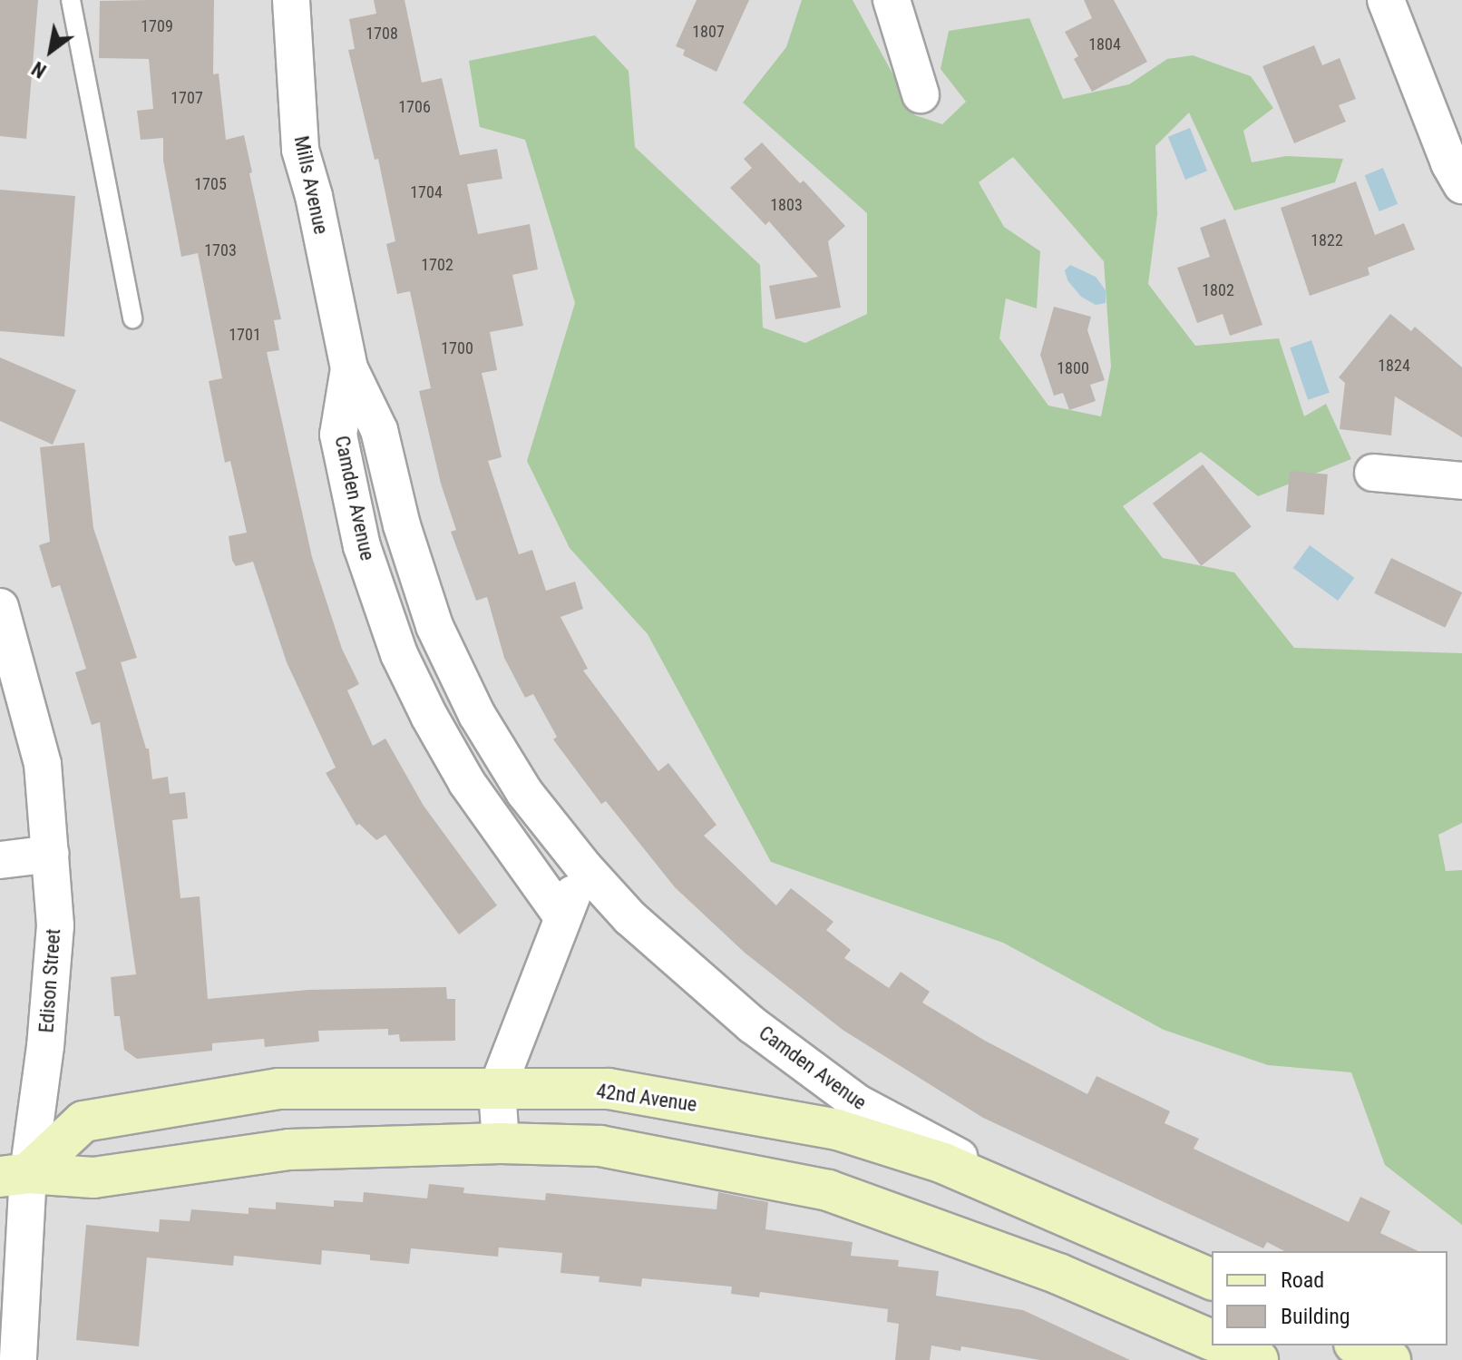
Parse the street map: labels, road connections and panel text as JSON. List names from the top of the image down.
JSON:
{
  "streets": {
    "street": [
      "Mills Avenue",
      "Camden Avenue",
      "Edison Street",
      "42nd Avenue"
    ]
  },
  "crossings": [
    ["Mills Avenue", "Camden Avenue"],
    ["Camden Avenue", "42nd Avenue"],
    ["Edison Street", "42nd Avenue"]
  ],
  "house_numbers": [
    "1709",
    "1807",
    "1708",
    "1804",
    "1707",
    "1706",
    "1705",
    "1704",
    "1803",
    "1822",
    "1703",
    "1702",
    "1802",
    "1701",
    "1700",
    "1824",
    "1800"
  ],
  "legend": ["Road", "Building"],
  "north": "bottom left"
}
